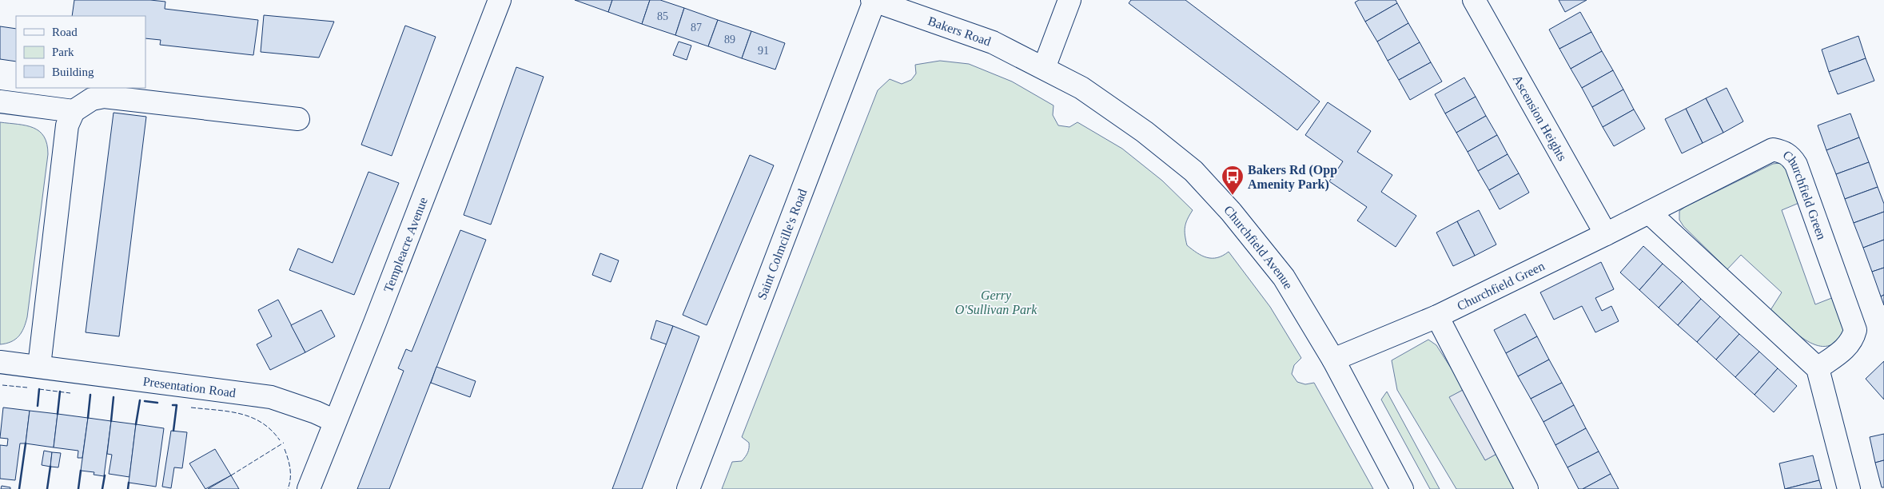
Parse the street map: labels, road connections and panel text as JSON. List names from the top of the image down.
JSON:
{
  "streets": {
    "street": [
      "Bakers Road",
      "Ascension Heights",
      "Churchfield Green",
      "Templeacre Avenue",
      "Saint Colmcille's Road",
      "Churchfield Avenue",
      "Presentation Road"
    ]
  },
  "crossings": [
    ["Bakers Road", "Saint Colmcille's Road"],
    ["Bakers Road", "Churchfield Avenue"],
    ["Ascension Heights", "Churchfield Green"],
    ["Churchfield Green", "Churchfield Avenue"],
    ["Templeacre Avenue", "Presentation Road"]
  ],
  "parks": ["Gerry O'Sullivan Park"],
  "places": {
    "bus stop": ["Bakers Rd (Opp Amenity Park)"]
  },
  "house_numbers": [
    "85",
    "87",
    "89",
    "91"
  ],
  "legend": ["Road", "Park", "Building"]
}
